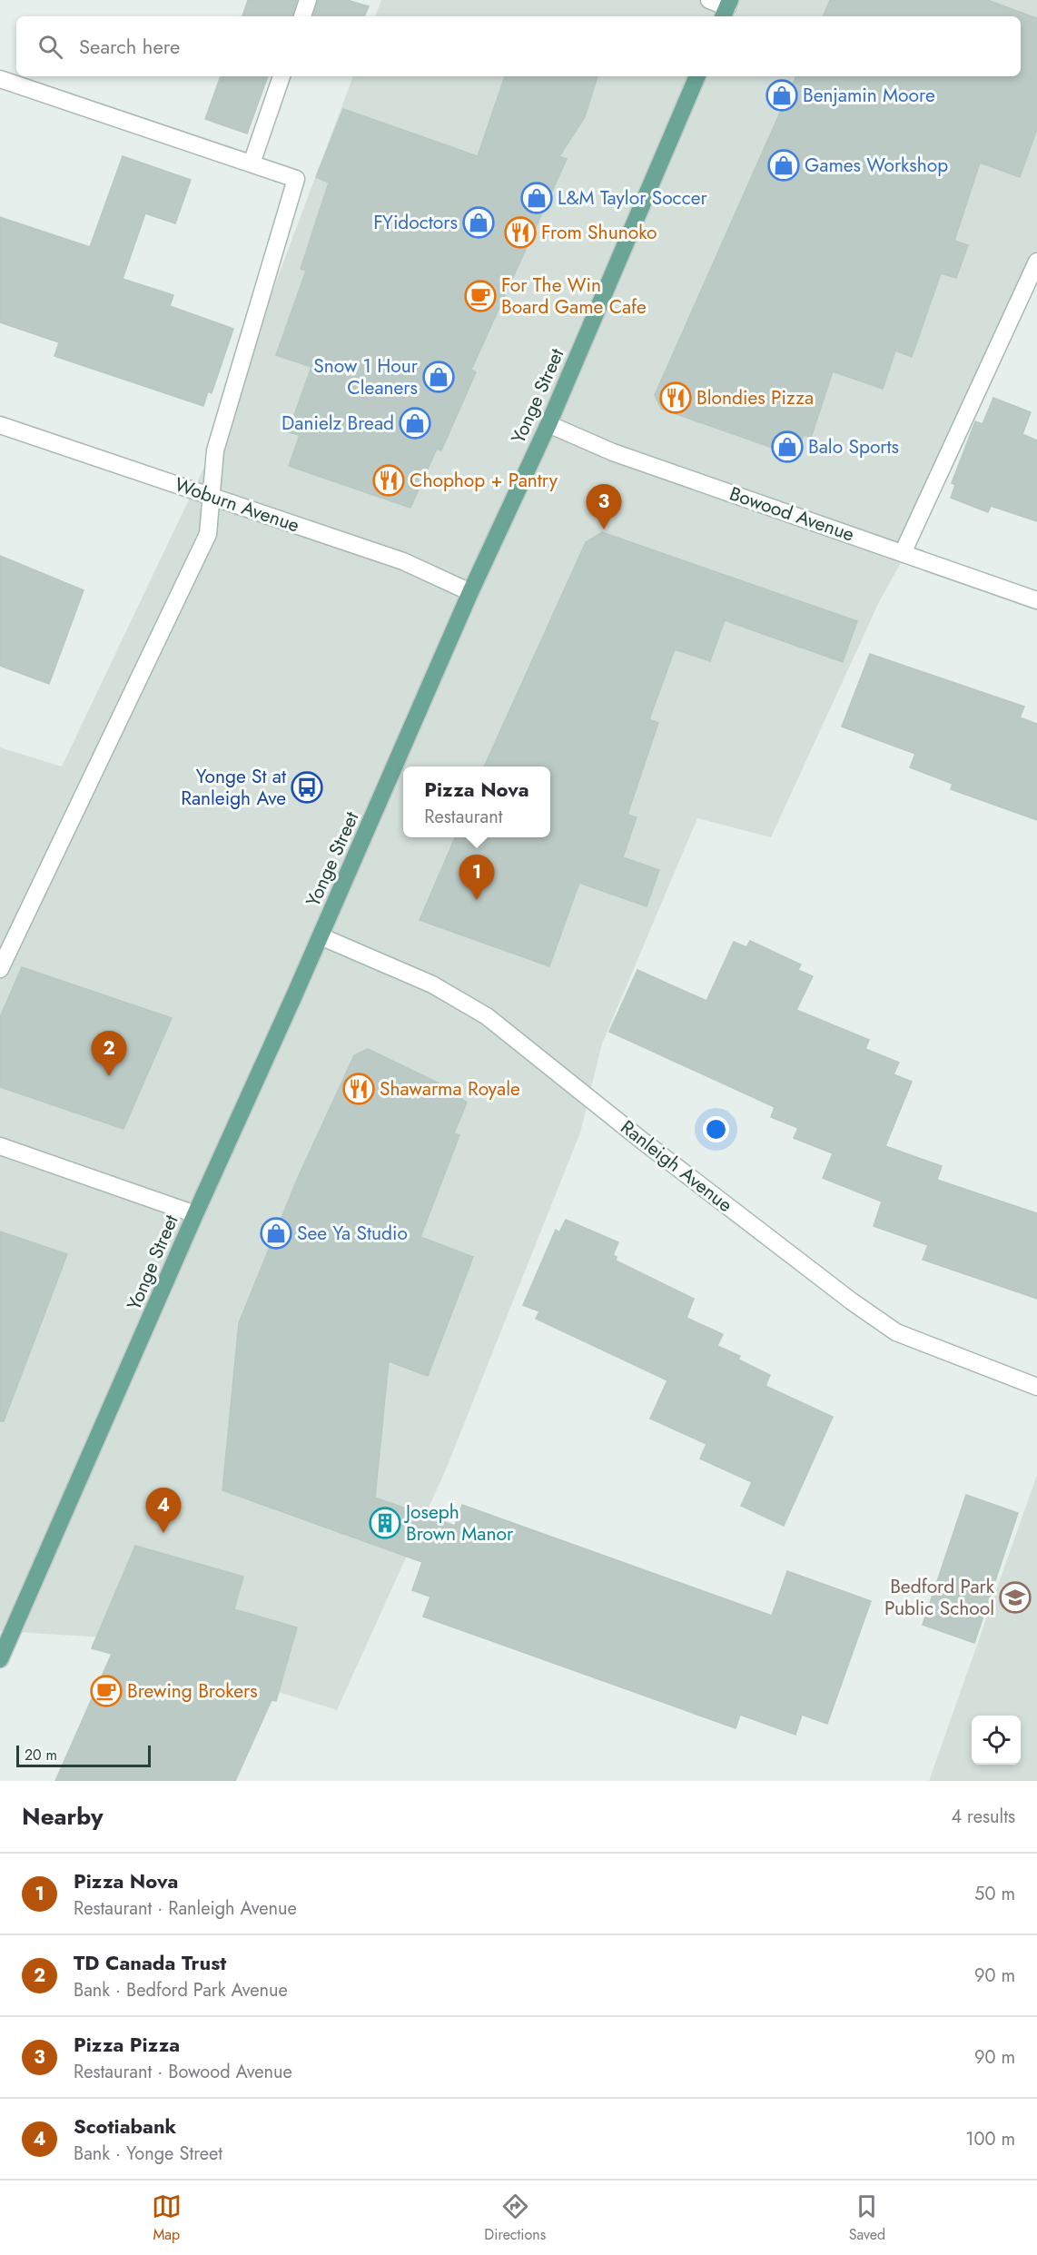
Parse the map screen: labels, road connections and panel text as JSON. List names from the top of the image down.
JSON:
{
  "streets": {
    "main road": ["Yonge Street"],
    "street": ["Woburn Avenue", "Bowood Avenue", "Ranleigh Avenue"]
  },
  "crossings": [
    ["Yonge Street", "Woburn Avenue"],
    ["Yonge Street", "Bowood Avenue"],
    ["Yonge Street", "Ranleigh Avenue"]
  ],
  "places": {
    "shop": [
      "Benjamin Moore",
      "Games Workshop",
      "L&M Taylor Soccer",
      "FYidoctors",
      "Snow 1 Hour Cleaners",
      "Danielz Bread",
      "Balo Sports",
      "See Ya Studio"
    ],
    "restaurant": [
      "From Shunoko",
      "Blondies Pizza",
      "Chophop + Pantry",
      "Shawarma Royale"
    ],
    "cafe": ["For The Win Board Game Cafe", "Brewing Brokers"],
    "bus stop": ["Yonge St at Ranleigh Ave"],
    "building": ["Joseph Brown Manor"],
    "school or university": ["Bedford Park Public School"]
  },
  "scale_bar": "20 m",
  "page": {
    "search": "Search here",
    "pins": [
      "3",
      "1",
      "2",
      "4"
    ],
    "popup": ["Pizza Nova", "Restaurant"],
    "scale": "20 m",
    "heading": ["Nearby", "4 results"],
    "list": [
      {
        "mark": "1",
        "name": "Pizza Nova",
        "note": "Restaurant · Ranleigh Avenue",
        "value": "50 m"
      },
      {
        "mark": "2",
        "name": "TD Canada Trust",
        "note": "Bank · Bedford Park Avenue",
        "value": "90 m"
      },
      {
        "mark": "3",
        "name": "Pizza Pizza",
        "note": "Restaurant · Bowood Avenue",
        "value": "90 m"
      },
      {
        "mark": "4",
        "name": "Scotiabank",
        "note": "Bank · Yonge Street",
        "value": "100 m"
      }
    ],
    "nav": ["Map", "Directions", "Saved"]
  }
}
